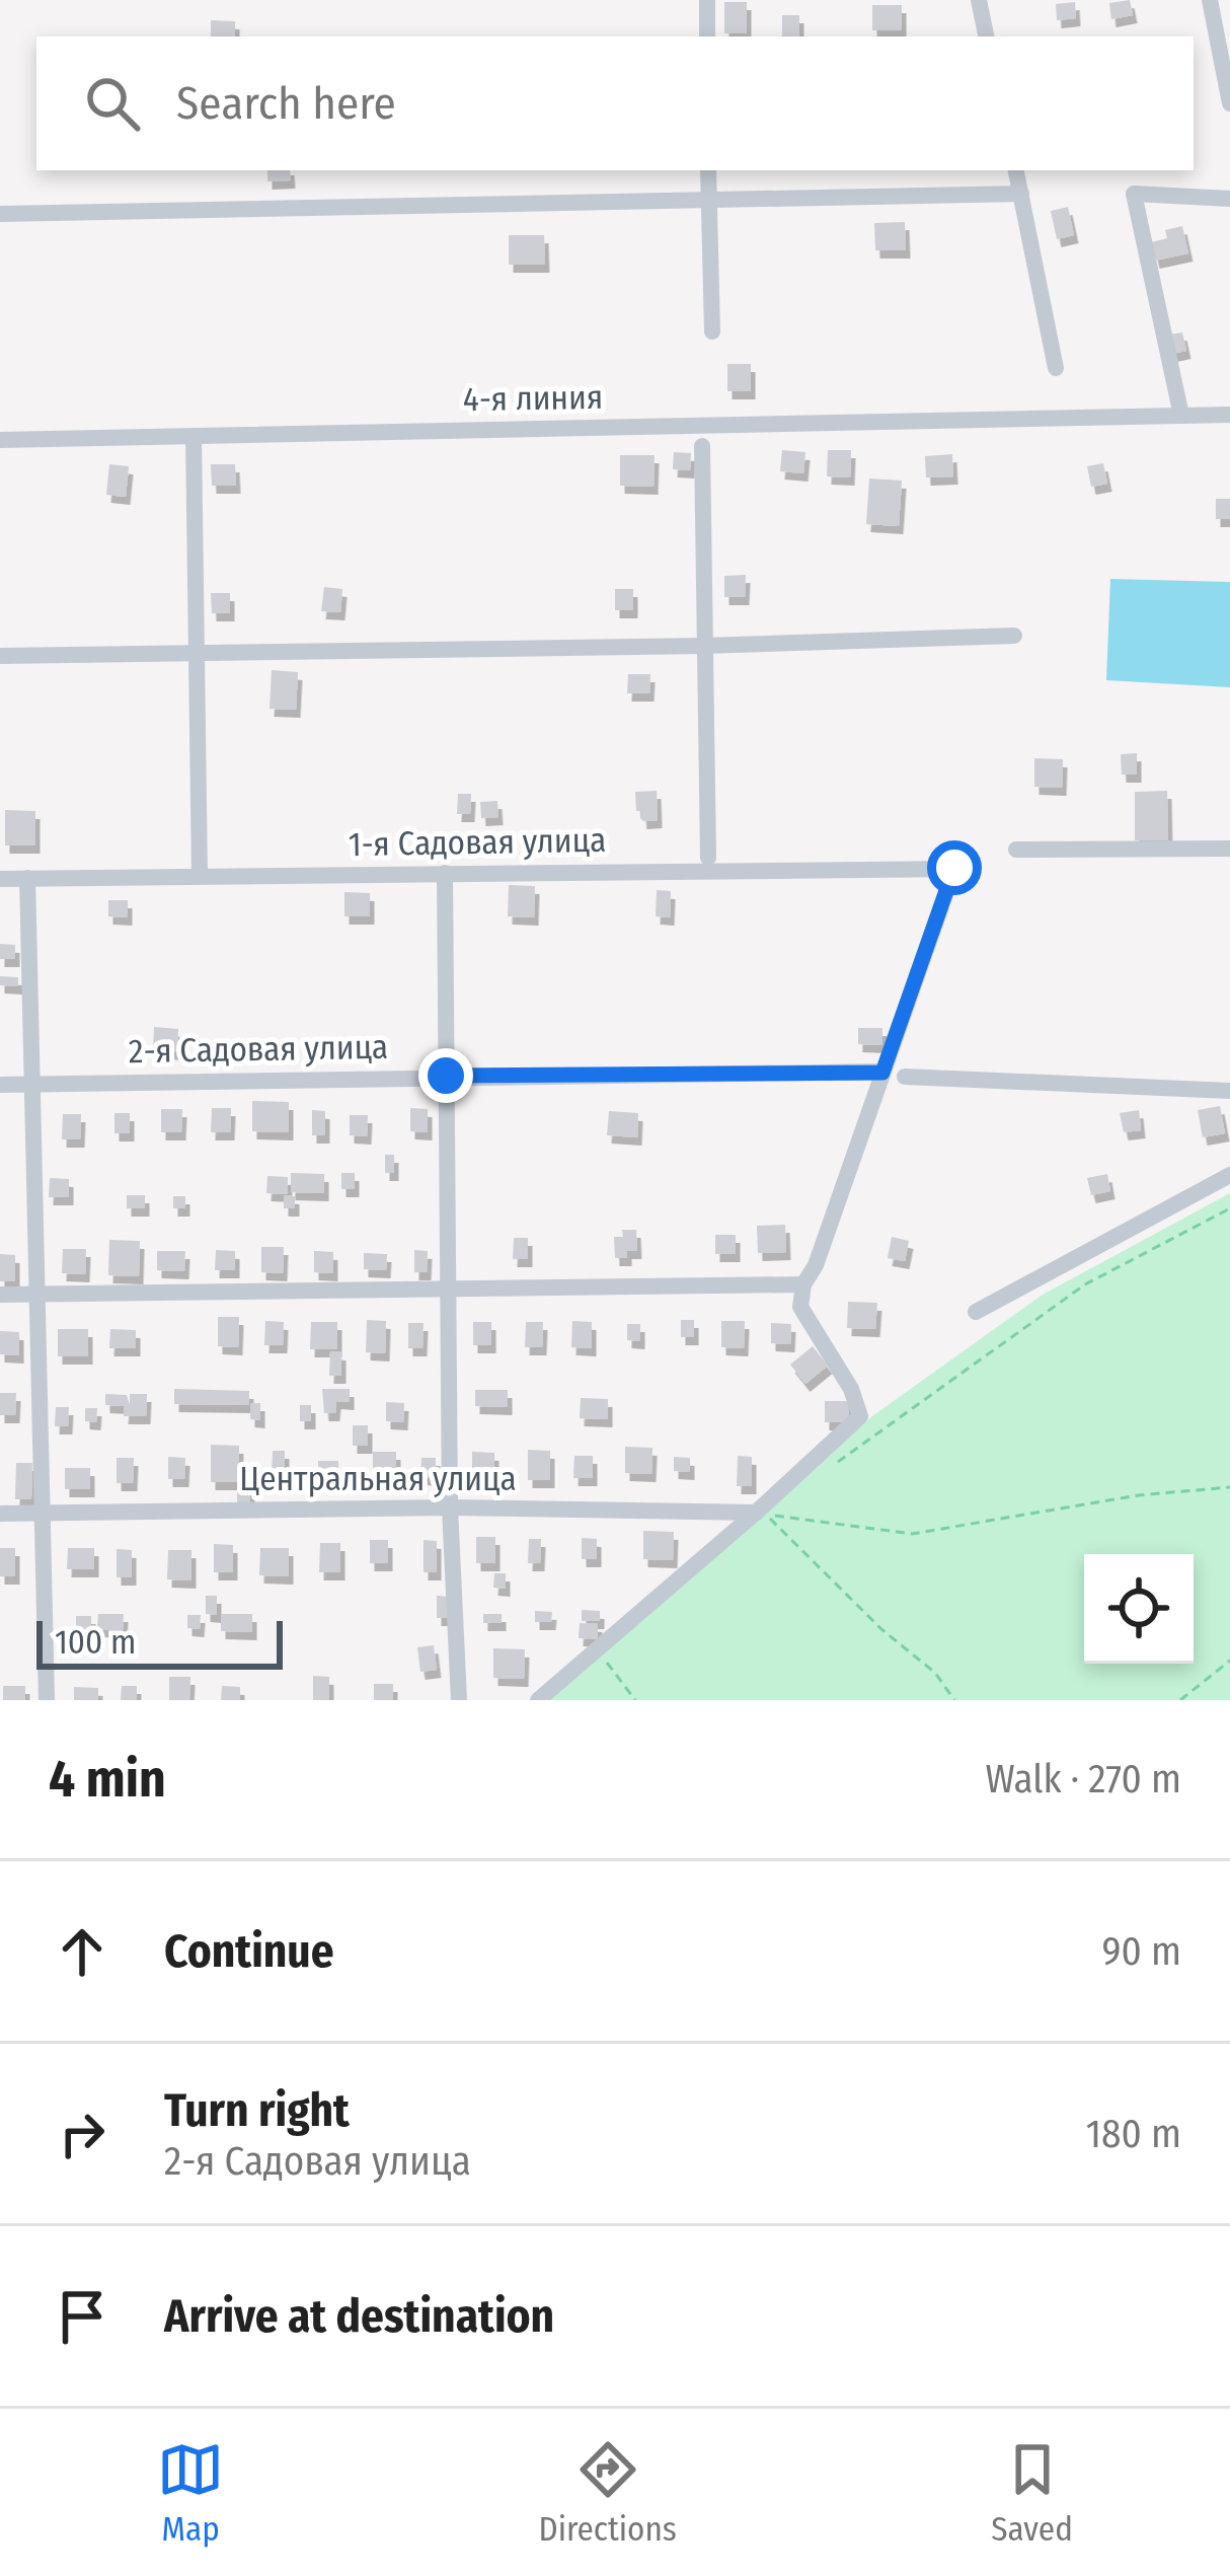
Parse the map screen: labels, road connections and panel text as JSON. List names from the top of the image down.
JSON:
{
  "streets": {
    "street": [
      "4-я линия",
      "1-я Садовая улица",
      "2-я Садовая улица",
      "Центральная улица"
    ]
  },
  "crossings": [
    ["1-я Садовая улица", "2-я Садовая улица"]
  ],
  "scale_bar": "100 m",
  "page": {
    "search": "Search here",
    "scale": "100 m",
    "heading": ["4 min", "Walk · 270 m"],
    "list": [
      ["Continue", "90 m"],
      ["Turn right", "2-я Садовая улица", "180 m"],
      "Arrive at destination"
    ],
    "nav": ["Map", "Directions", "Saved"]
  }
}
